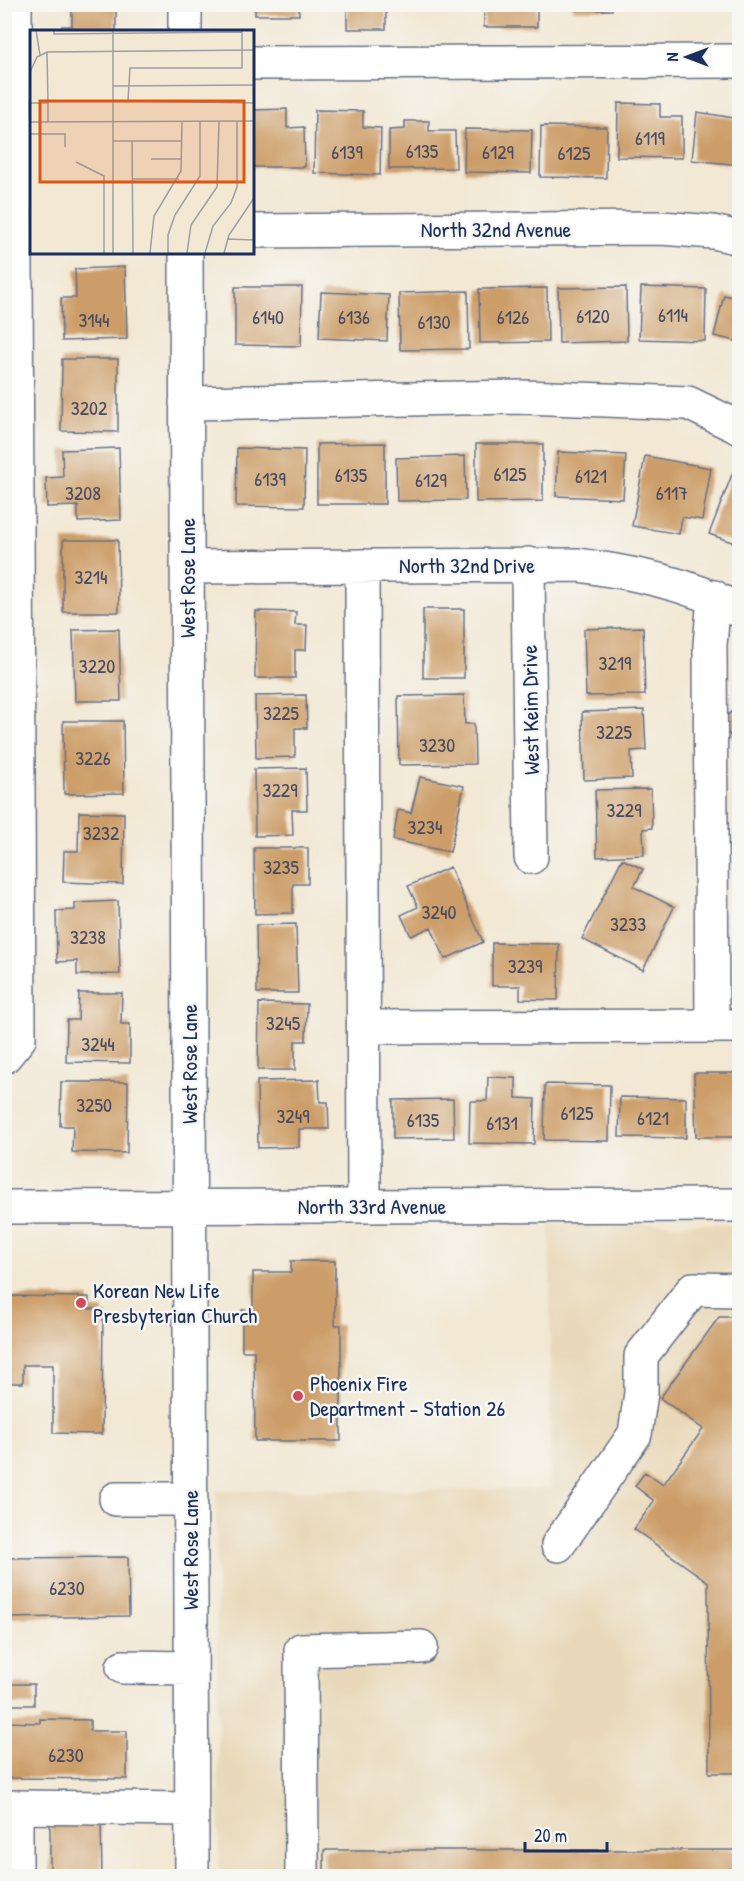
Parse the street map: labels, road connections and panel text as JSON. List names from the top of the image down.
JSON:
{
  "streets": {
    "street": [
      "North 32nd Avenue",
      "North 32nd Drive",
      "West Rose Lane",
      "West Keim Drive",
      "North 33rd Avenue"
    ]
  },
  "crossings": [
    ["North 32nd Drive", "West Rose Lane"],
    ["North 32nd Drive", "West Keim Drive"],
    ["West Rose Lane", "North 33rd Avenue"]
  ],
  "places": ["Korean New Life Presbyterian Church", "Phoenix Fire Department - Station 26"],
  "house_numbers": [
    "6119",
    "6135",
    "6139",
    "6129",
    "6125",
    "6114",
    "6120",
    "6140",
    "6136",
    "6126",
    "3144",
    "6130",
    "3202",
    "6125",
    "6135",
    "6121",
    "6139",
    "6129",
    "3208",
    "6117",
    "3214",
    "3219",
    "3220",
    "3225",
    "3225",
    "3230",
    "3226",
    "3229",
    "3229",
    "3234",
    "3232",
    "3235",
    "3240",
    "3233",
    "3238",
    "3239",
    "3245",
    "3244",
    "3250",
    "6125",
    "3249",
    "6121",
    "6135",
    "6131",
    "6230",
    "6230"
  ],
  "scale_bar": "20 m",
  "north": "left"
}
